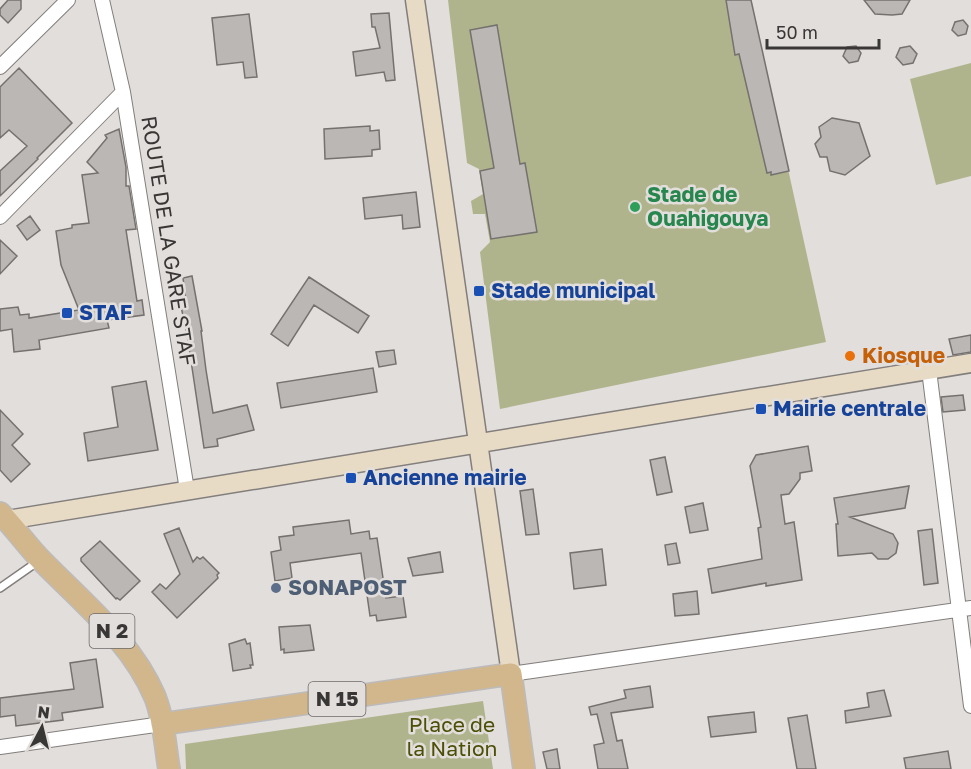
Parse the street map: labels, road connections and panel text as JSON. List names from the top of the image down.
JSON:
{
  "streets": {
    "main road": ["N 2", "N 15"],
    "street": ["ROUTE DE LA GARE STAF"]
  },
  "crossings": [
    ["N 2", "N 15"]
  ],
  "parks": ["Place de la Nation"],
  "places": {
    "other": ["Stade de Ouahigouya", "Kiosque", "SONAPOST"],
    "transit": [
      "Stade municipal",
      "STAF",
      "Mairie centrale",
      "Ancienne mairie"
    ]
  },
  "scale_bar": "50 m",
  "north": "top"
}
